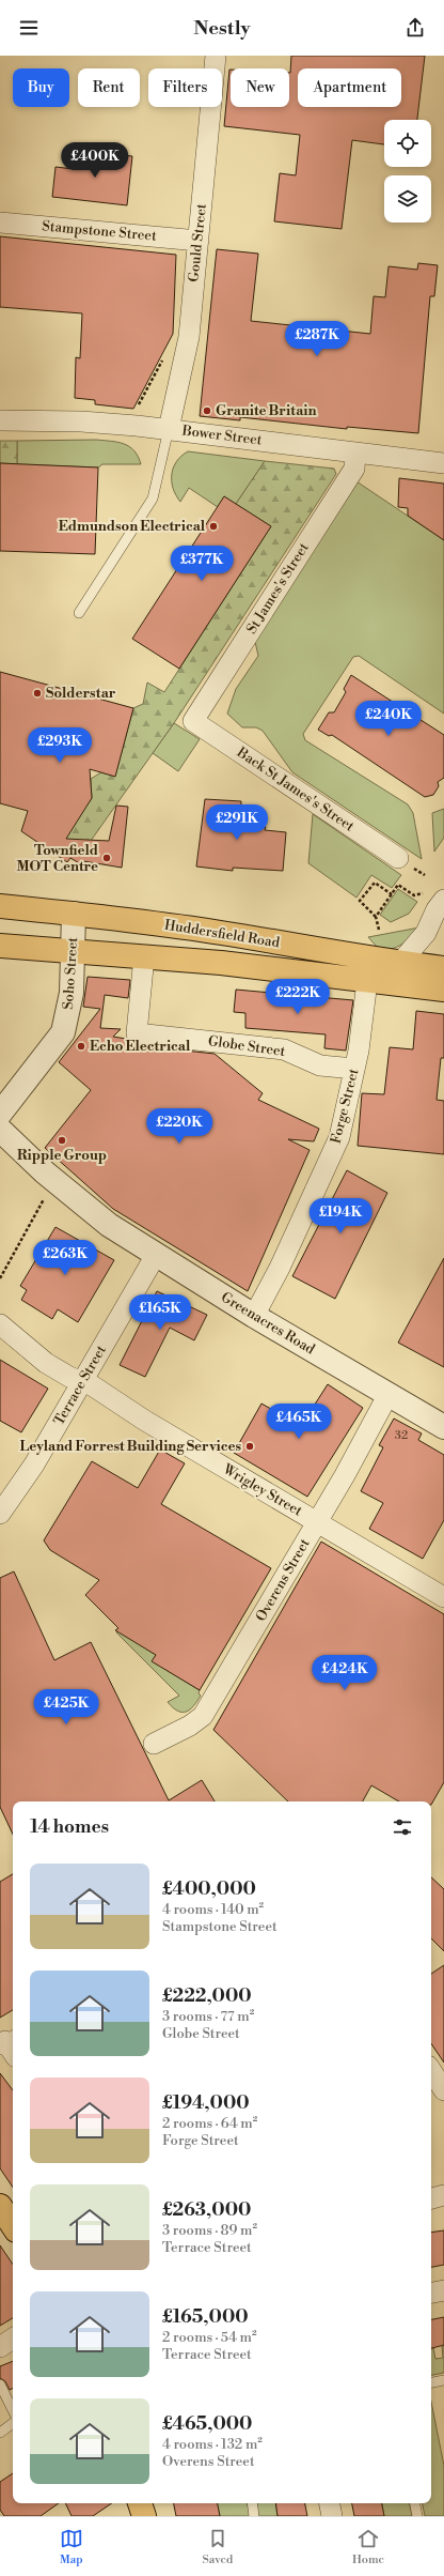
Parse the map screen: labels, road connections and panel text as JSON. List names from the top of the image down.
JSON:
{
  "streets": {
    "main road": ["Huddersfield Road"],
    "street": [
      "Stampstone Street",
      "Gould Street",
      "Bower Street",
      "St James's Street",
      "Back St James's Street",
      "Soho Street",
      "Globe Street",
      "Forge Street",
      "Greenacres Road",
      "Terrace Street",
      "Wrigley Street",
      "Overens Street"
    ]
  },
  "crossings": [
    ["Stampstone Street", "Gould Street"],
    ["Gould Street", "Bower Street"],
    ["Bower Street", "St James's Street"],
    ["St James's Street", "Back St James's Street"],
    ["Huddersfield Road", "Soho Street"],
    ["Huddersfield Road", "Globe Street"],
    ["Huddersfield Road", "Forge Street"],
    ["Globe Street", "Forge Street"],
    ["Forge Street", "Greenacres Road"],
    ["Greenacres Road", "Terrace Street"],
    ["Greenacres Road", "Overens Street"],
    ["Terrace Street", "Wrigley Street"],
    ["Wrigley Street", "Overens Street"]
  ],
  "places": [
    "Granite Britain",
    "Edmundson Electrical",
    "Solderstar",
    "Townfield MOT Centre",
    "Echo Electrical",
    "Ripple Group",
    "Leyland Forrest Building Services"
  ],
  "house_numbers": ["32"],
  "page": {
    "header": "Nestly",
    "chip": [
      "Buy",
      "Rent",
      "Filters",
      "New",
      "Apartment"
    ],
    "price": [
      "£400K",
      "£287K",
      "£377K",
      "£240K",
      "£293K",
      "£291K",
      "£222K",
      "£220K",
      "£194K",
      "£263K",
      "£165K",
      "£465K",
      "£424K",
      "£425K"
    ],
    "heading": "14 homes",
    "list": [
      {
        "name": "£400,000",
        "note": "4 rooms · 140 m² · Stampstone Street"
      },
      {
        "name": "£222,000",
        "note": "3 rooms · 77 m² · Globe Street"
      },
      {
        "name": "£194,000",
        "note": "2 rooms · 64 m² · Forge Street"
      },
      {
        "name": "£263,000",
        "note": "3 rooms · 89 m² · Terrace Street"
      },
      {
        "name": "£165,000",
        "note": "2 rooms · 54 m² · Terrace Street"
      },
      {
        "name": "£465,000",
        "note": "4 rooms · 132 m² · Overens Street"
      }
    ],
    "tabs": ["Map", "Saved", "Home"]
  }
}
